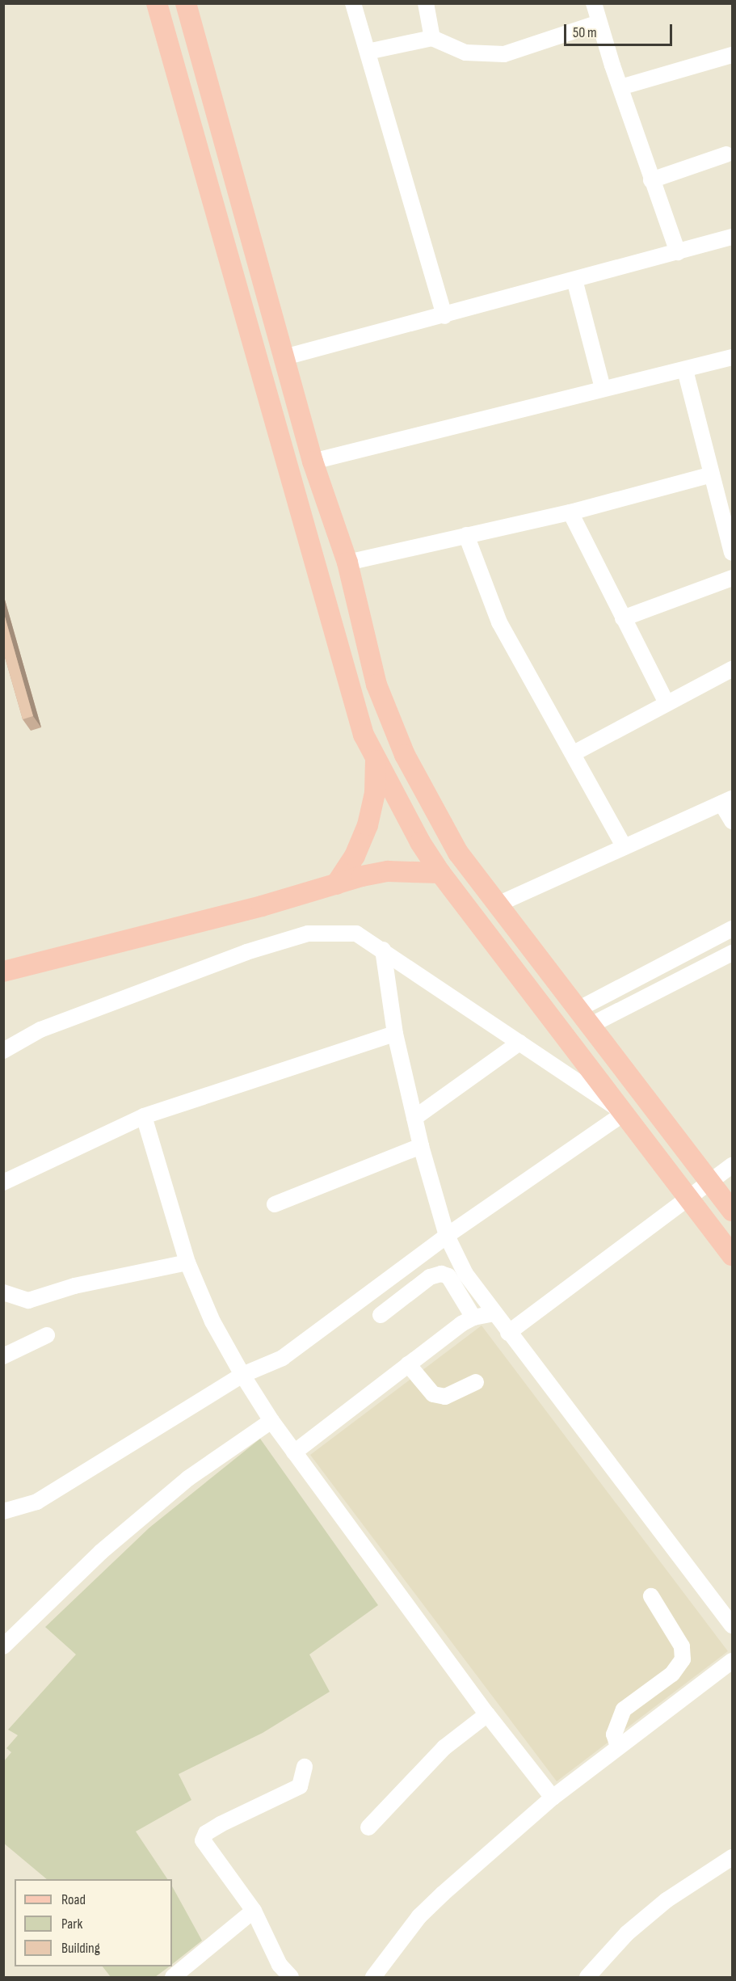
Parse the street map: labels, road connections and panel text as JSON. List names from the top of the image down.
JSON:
{
  "legend": ["Road", "Park", "Building"],
  "scale_bar": "50 m"
}
